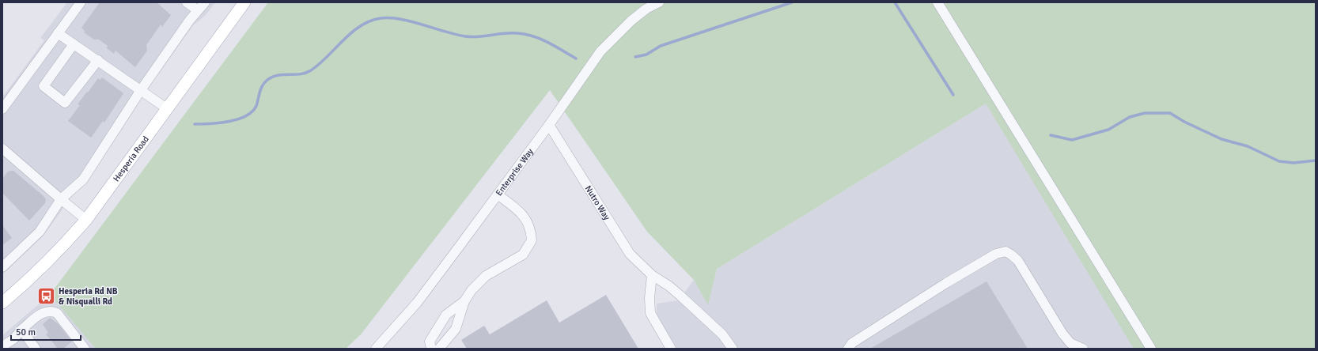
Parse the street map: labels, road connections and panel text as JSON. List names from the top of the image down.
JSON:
{
  "streets": {
    "main road": ["Hesperia Road"],
    "street": ["Enterprise Way", "Nutro Way"]
  },
  "crossings": [
    ["Enterprise Way", "Nutro Way"]
  ],
  "places": {
    "bus stop": ["Hesperia Rd NB & Nisqualli Rd"]
  },
  "scale_bar": "50 m"
}
